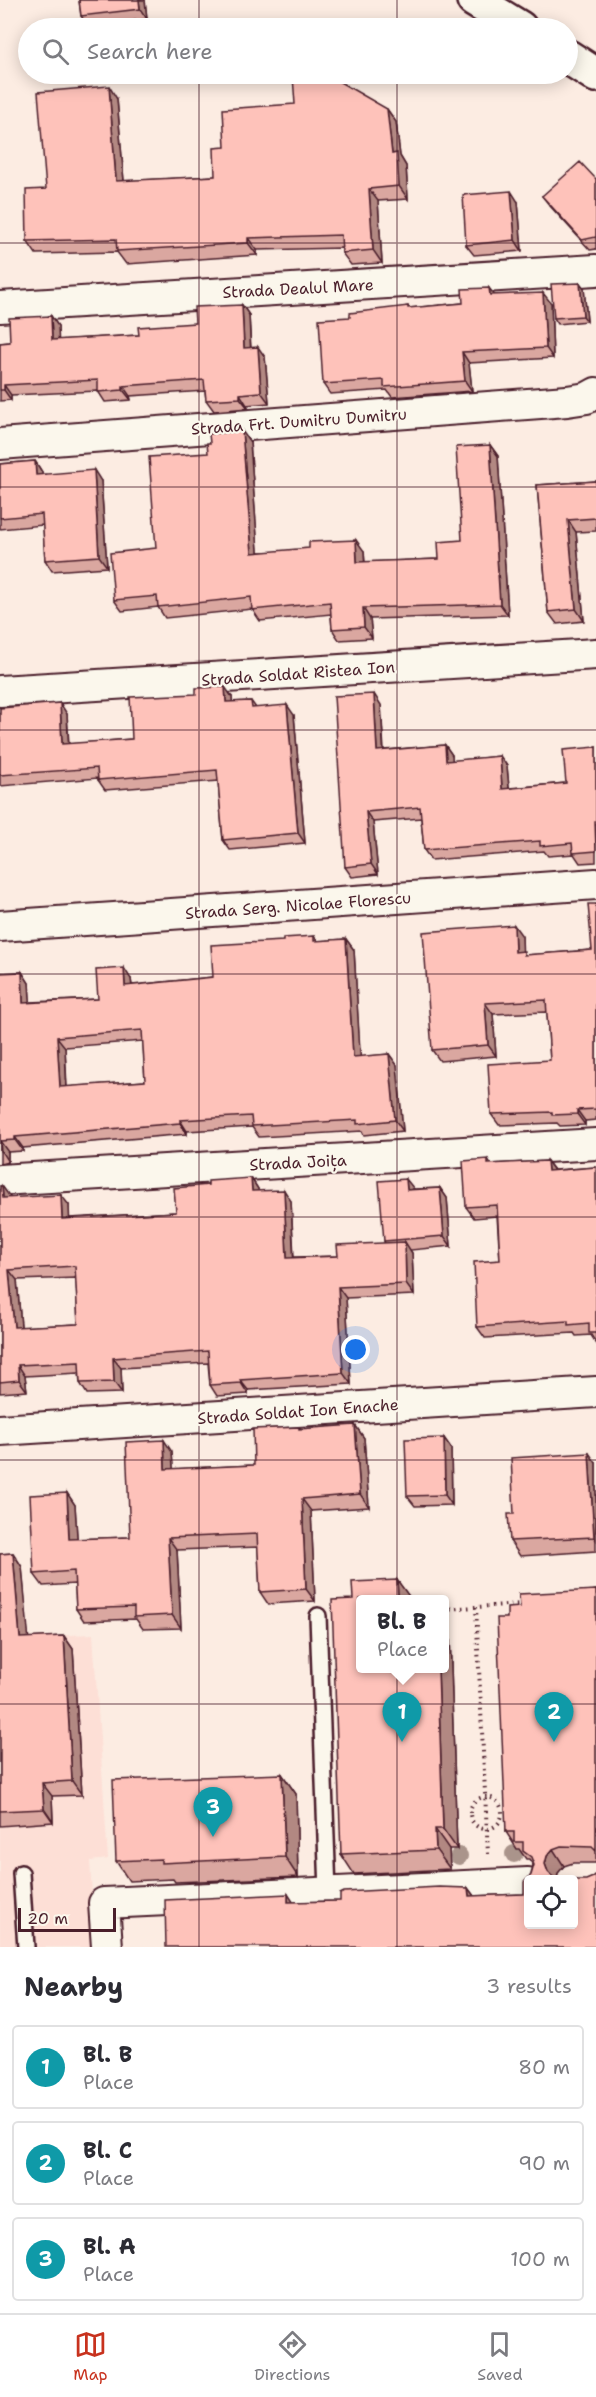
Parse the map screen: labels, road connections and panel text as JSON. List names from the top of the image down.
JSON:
{
  "streets": {
    "street": [
      "Strada Dealul Mare",
      "Strada Frt. Dumitru Dumitru",
      "Strada Soldat Ristea Ion",
      "Strada Serg. Nicolae Florescu",
      "Strada Joița",
      "Strada Soldat Ion Enache"
    ]
  },
  "scale_bar": "20 m",
  "page": {
    "search": "Search here",
    "popup": ["Bl. B", "Place"],
    "pins": ["1", "2", "3"],
    "scale": "20 m",
    "heading": ["Nearby", "3 results"],
    "list": [
      {
        "mark": "1",
        "name": "Bl. B",
        "note": "Place",
        "value": "80 m"
      },
      {
        "mark": "2",
        "name": "Bl. C",
        "note": "Place",
        "value": "90 m"
      },
      {
        "mark": "3",
        "name": "Bl. A",
        "note": "Place",
        "value": "100 m"
      }
    ],
    "nav": ["Map", "Directions", "Saved"]
  }
}
